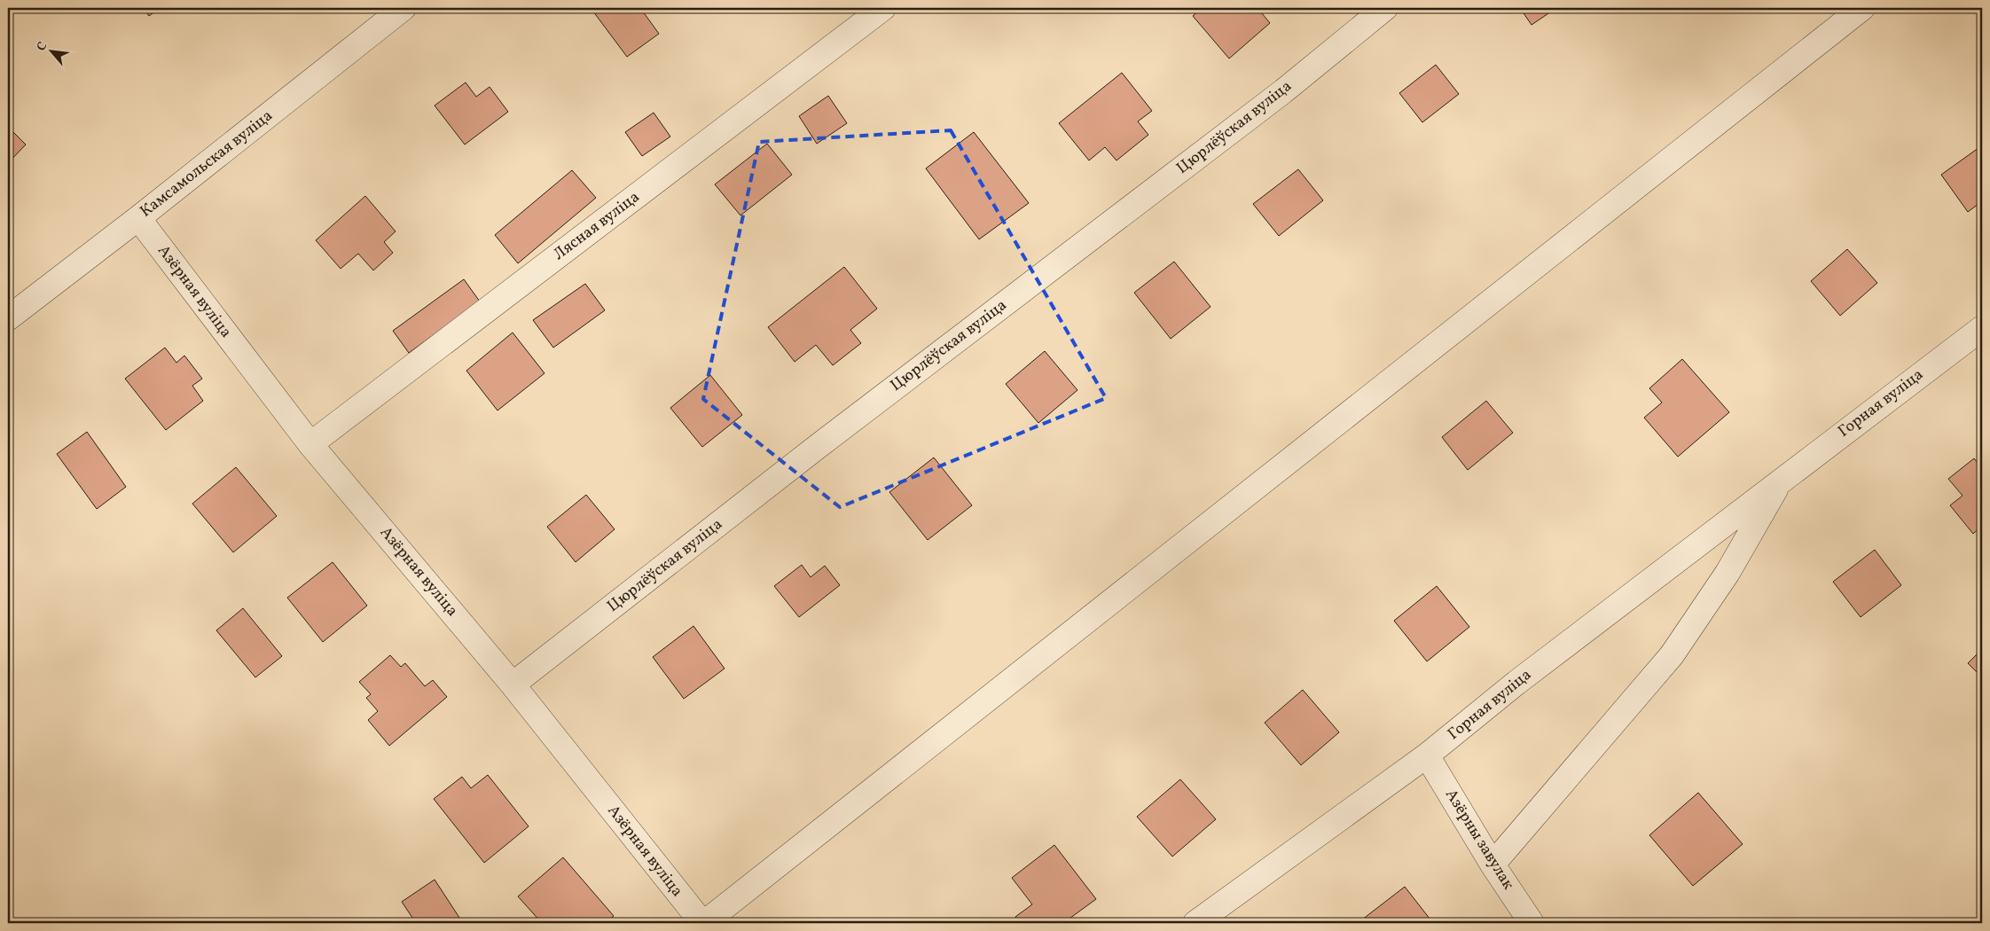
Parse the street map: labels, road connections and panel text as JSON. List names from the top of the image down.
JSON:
{
  "streets": {
    "street": [
      "Цюрлёўская вуліца",
      "Камсамольская вуліца",
      "Лясная вуліца",
      "Азёрная вуліца",
      "Горная вуліца",
      "Азёрны завулак"
    ]
  },
  "crossings": [
    ["Цюрлёўская вуліца", "Азёрная вуліца"],
    ["Камсамольская вуліца", "Азёрная вуліца"],
    ["Лясная вуліца", "Азёрная вуліца"],
    ["Горная вуліца", "Азёрны завулак"]
  ],
  "north": "top left"
}
